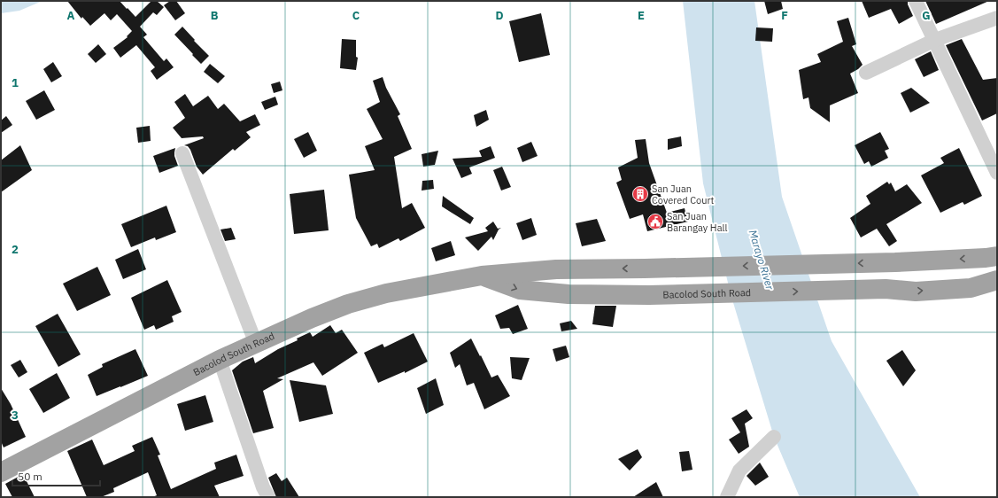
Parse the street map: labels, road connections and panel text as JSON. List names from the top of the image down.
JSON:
{
  "streets": {
    "highway": ["Bacolod South Road"]
  },
  "water": ["Marayo River"],
  "places": {
    "building": ["San Juan Covered Court"],
    "public building": ["San Juan Barangay Hall"]
  },
  "scale_bar": "50 m",
  "grid": {
    "columns": [
      "A",
      "B",
      "C",
      "D",
      "E",
      "F",
      "G"
    ],
    "rows": ["1", "2", "3"]
  }
}
